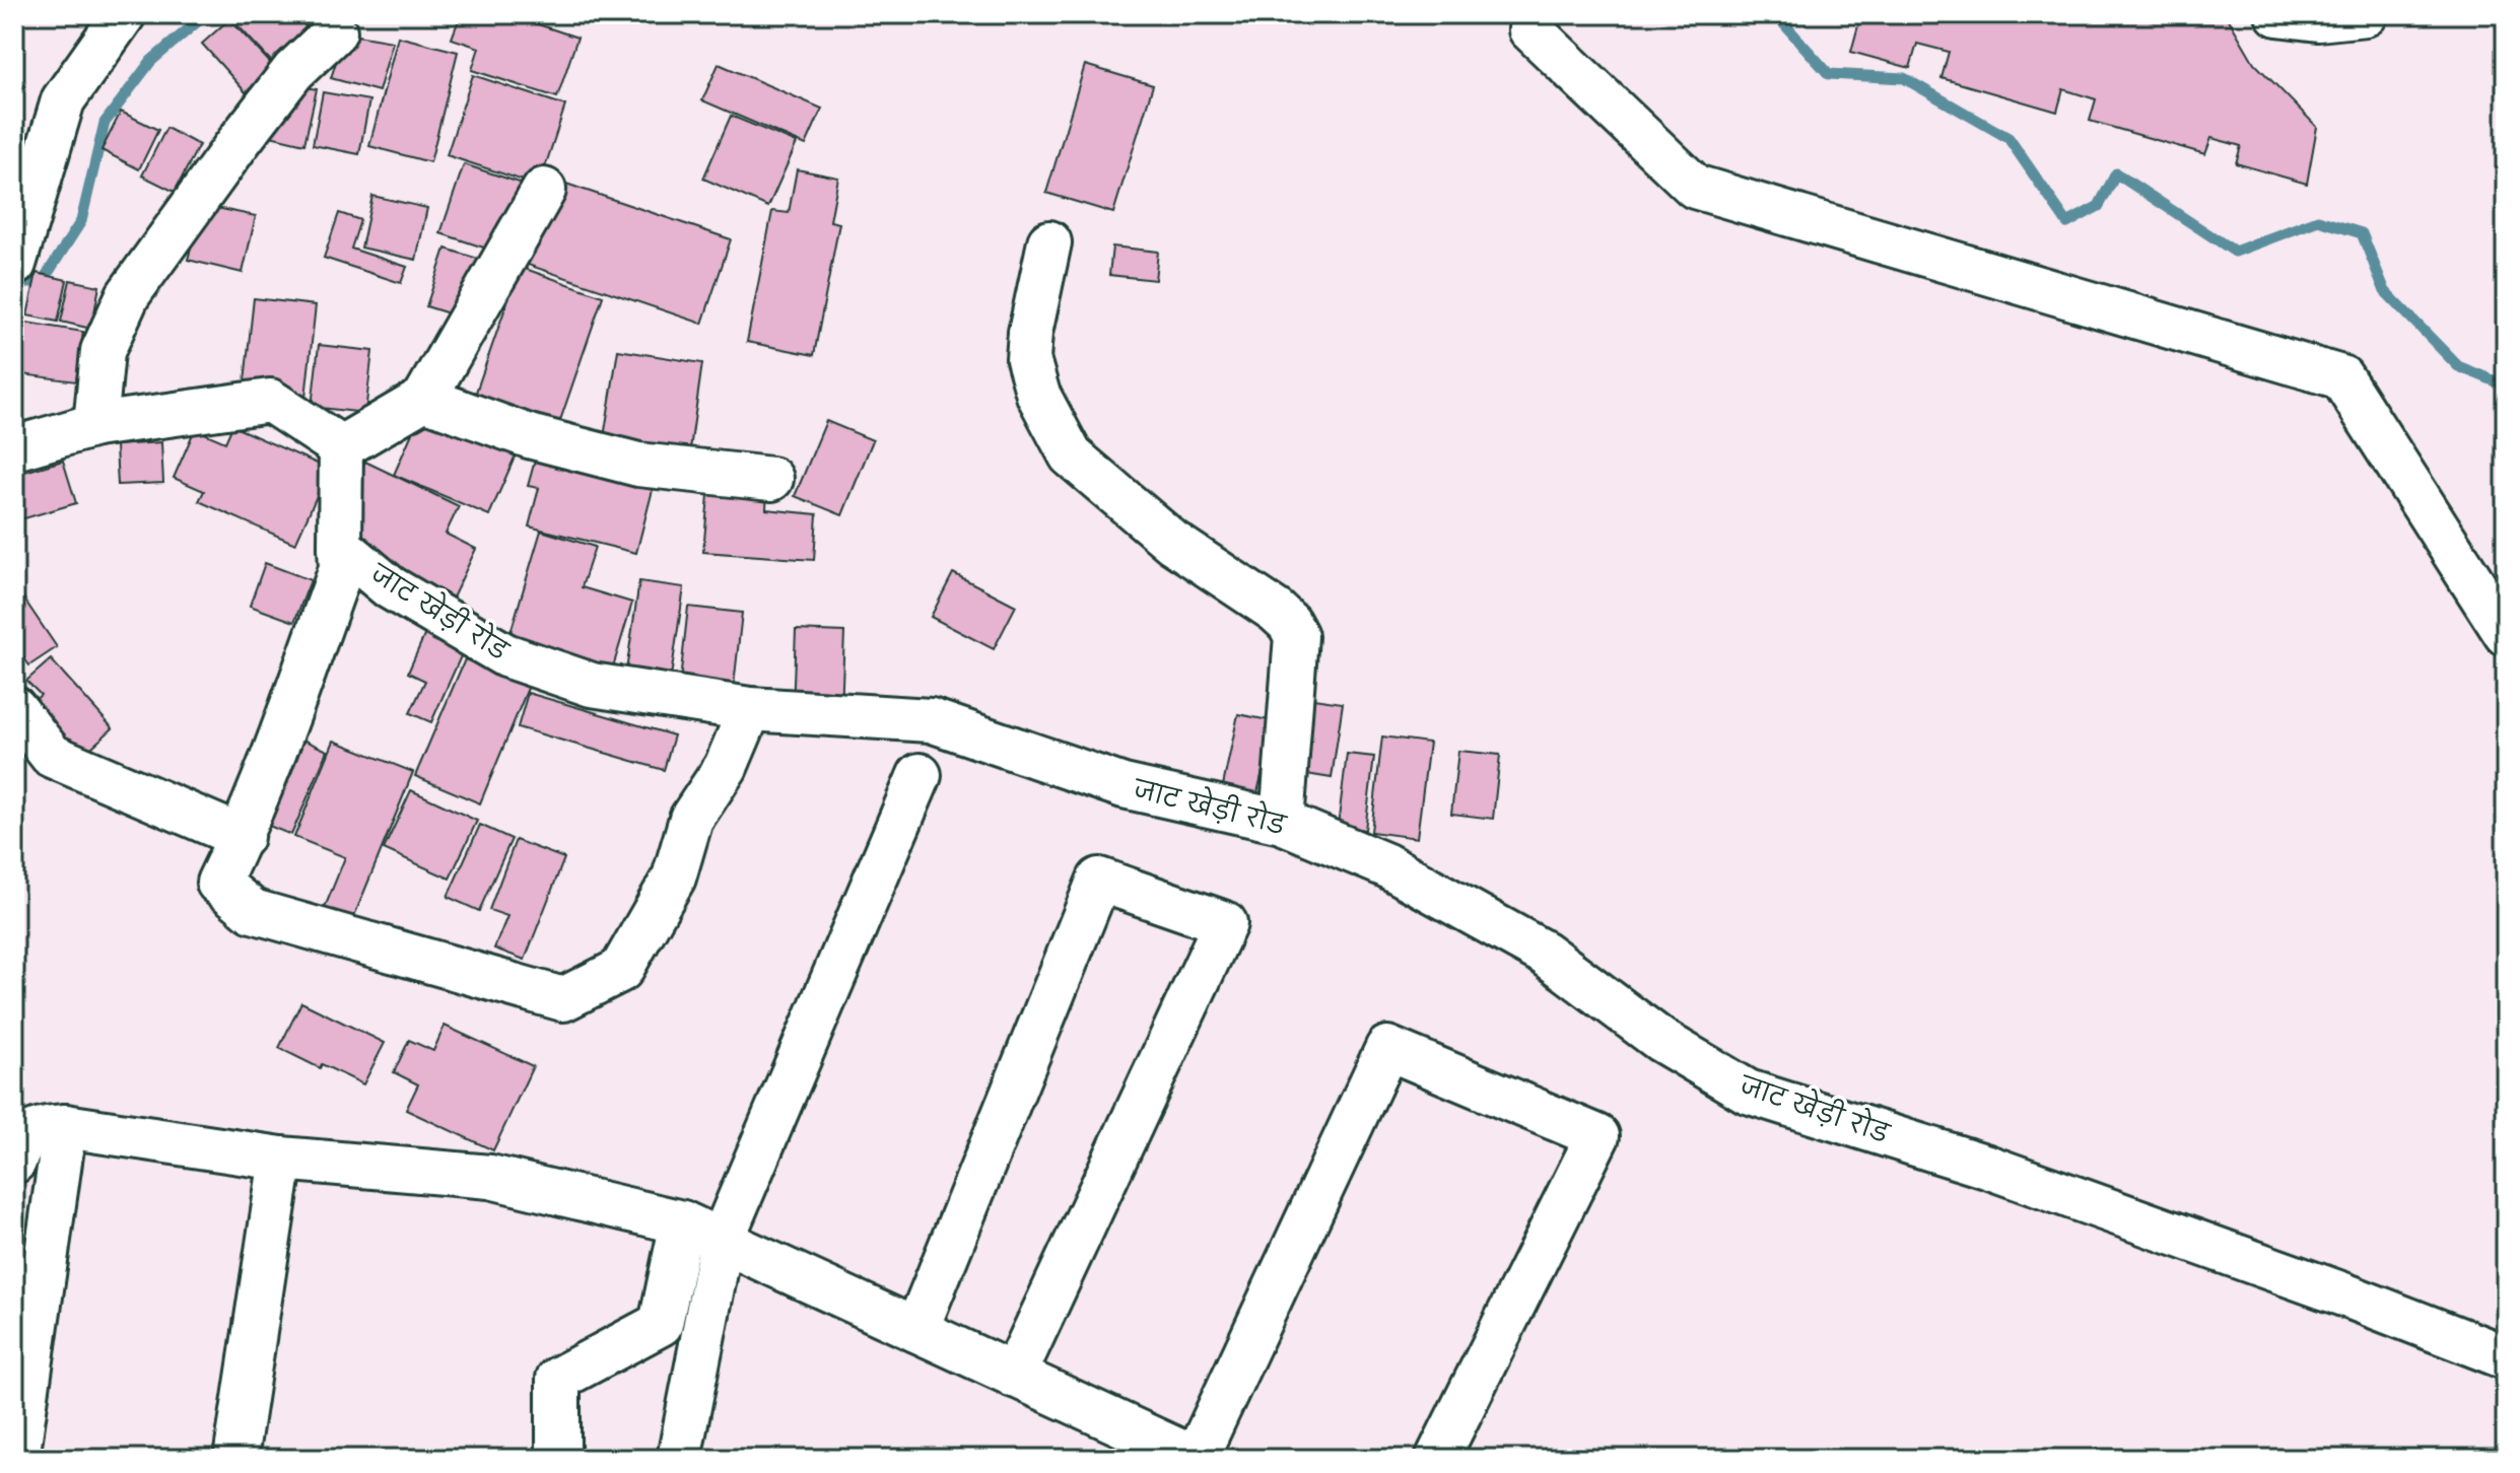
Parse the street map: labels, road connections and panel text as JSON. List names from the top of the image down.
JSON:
{
  "streets": {
    "street": ["जाट खेड़ी रोड"]
  }
}
